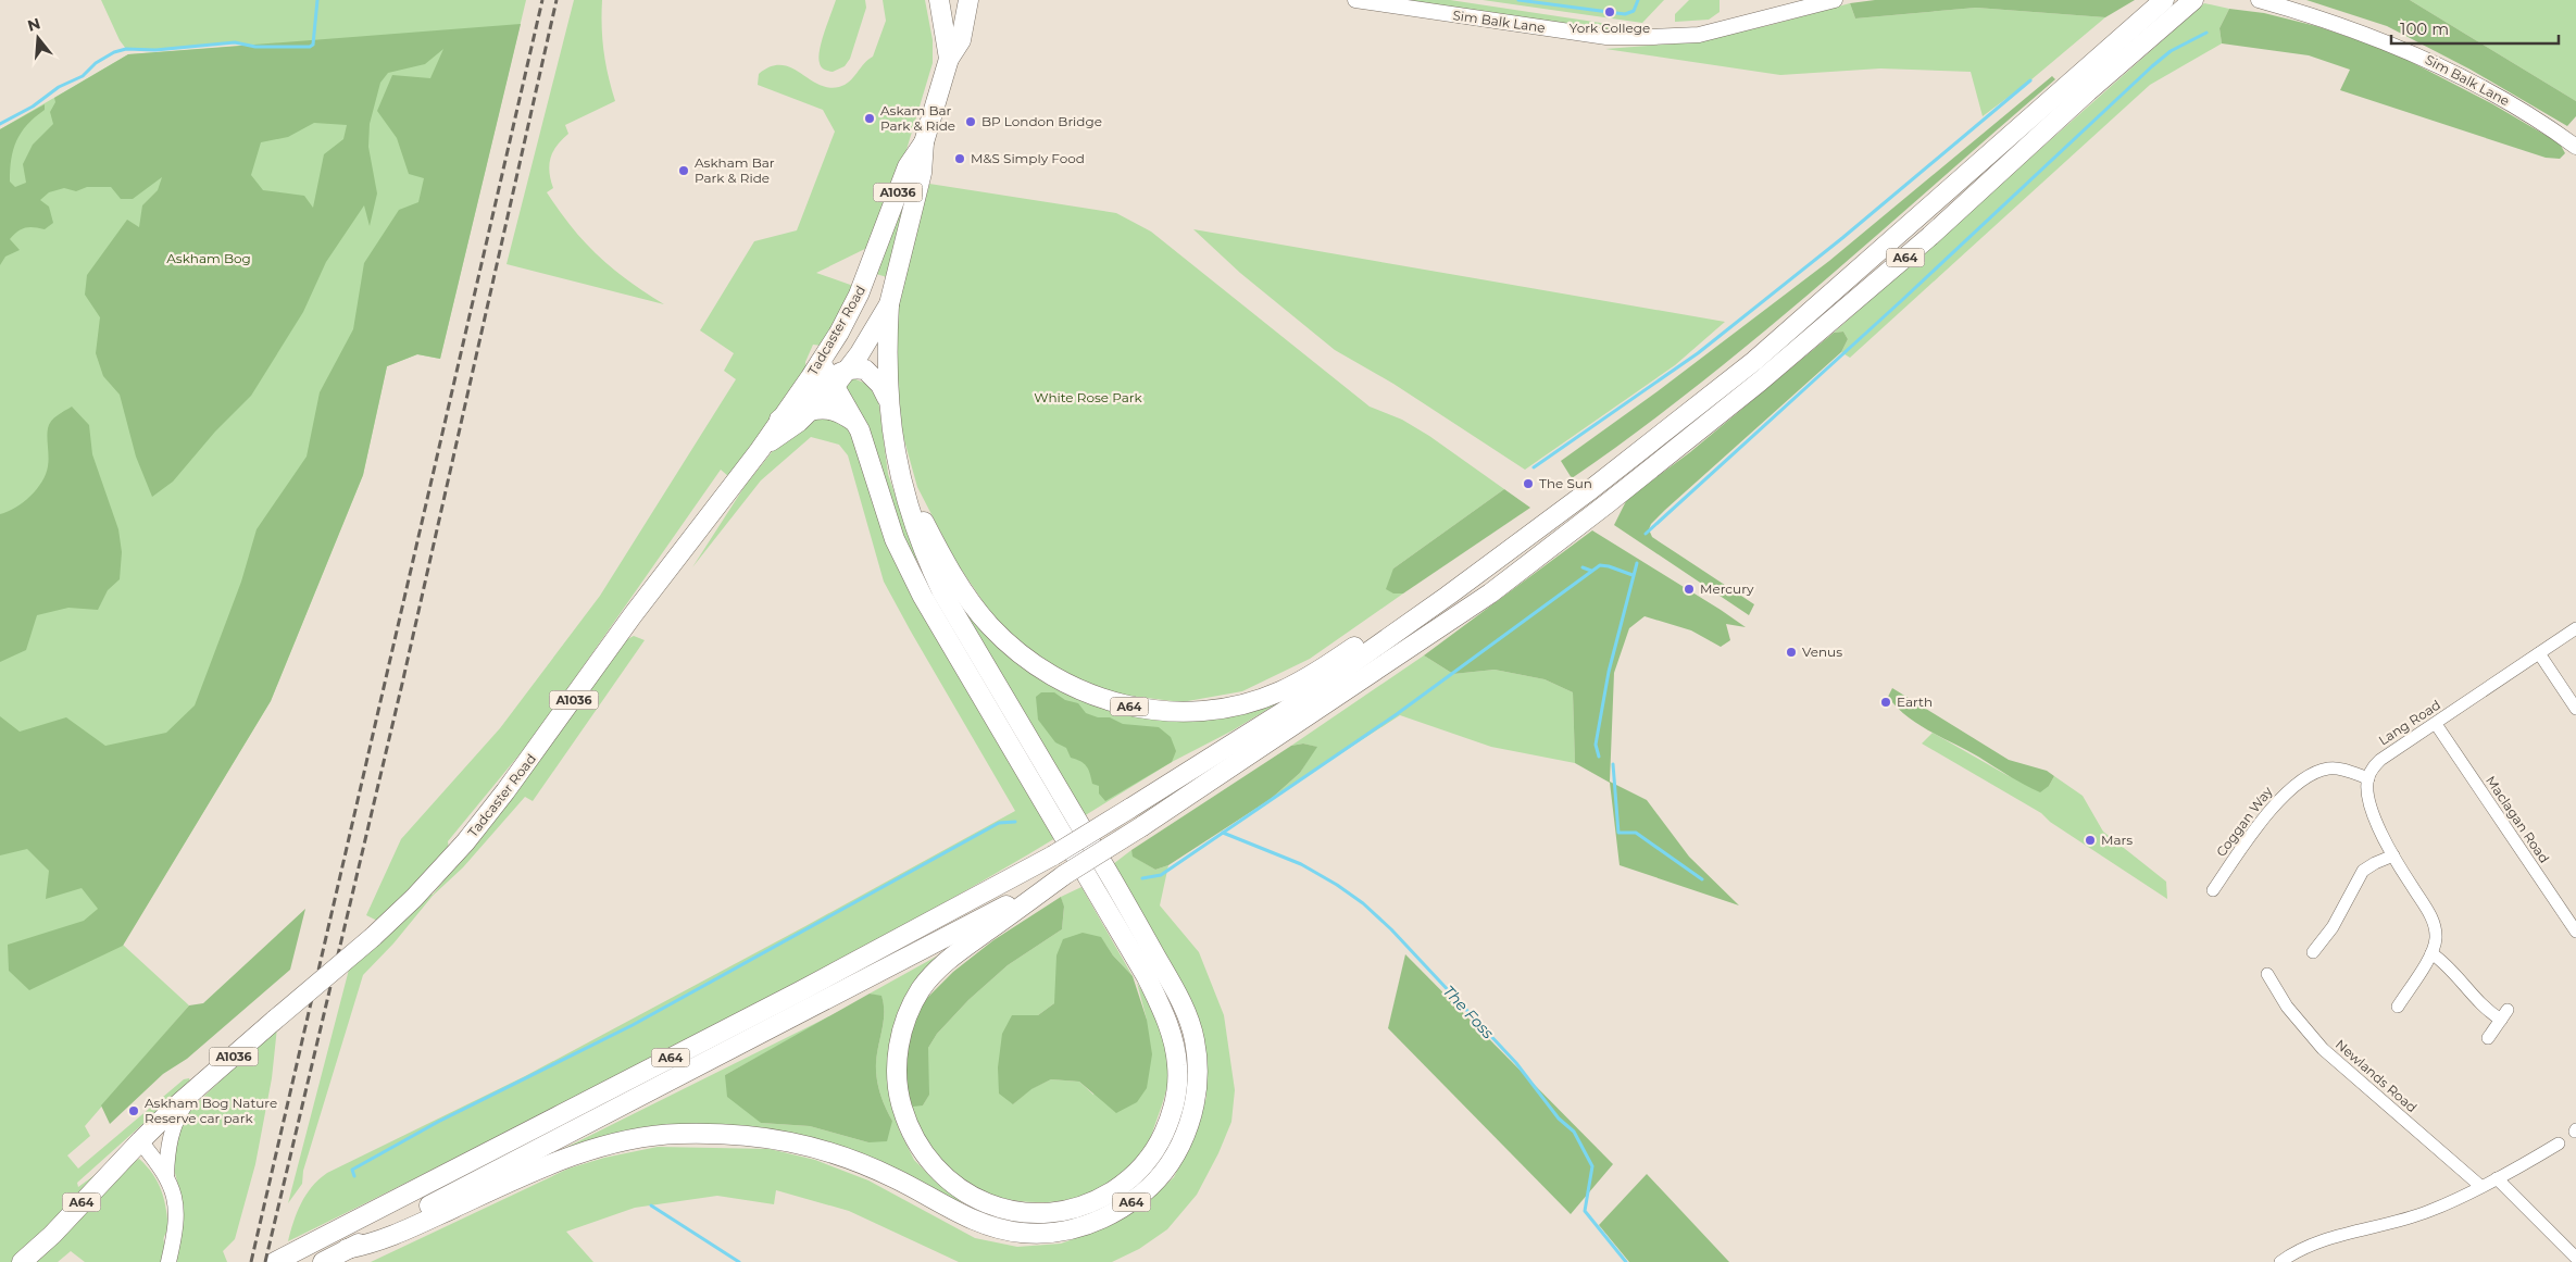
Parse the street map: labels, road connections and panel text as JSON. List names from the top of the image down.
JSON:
{
  "streets": {
    "main road": ["A1036", "A64", "Tadcaster Road"],
    "street": [
      "Sim Balk Lane",
      "Lang Road",
      "Maclagan Road",
      "Coggan Way",
      "Newlands Road"
    ]
  },
  "crossings": [
    ["A64", "Tadcaster Road"],
    ["Lang Road", "Maclagan Road"],
    ["Lang Road", "Coggan Way"]
  ],
  "water": ["The Foss"],
  "parks": ["Askham Bog", "White Rose Park"],
  "places": [
    "York College",
    "Askam Bar Park & Ride",
    "BP London Bridge",
    "M&S Simply Food",
    "Askham Bar Park & Ride",
    "The Sun",
    "Mercury",
    "Venus",
    "Earth",
    "Mars",
    "Askham Bog Nature Reserve car park"
  ],
  "scale_bar": "100 m",
  "north": "top"
}
